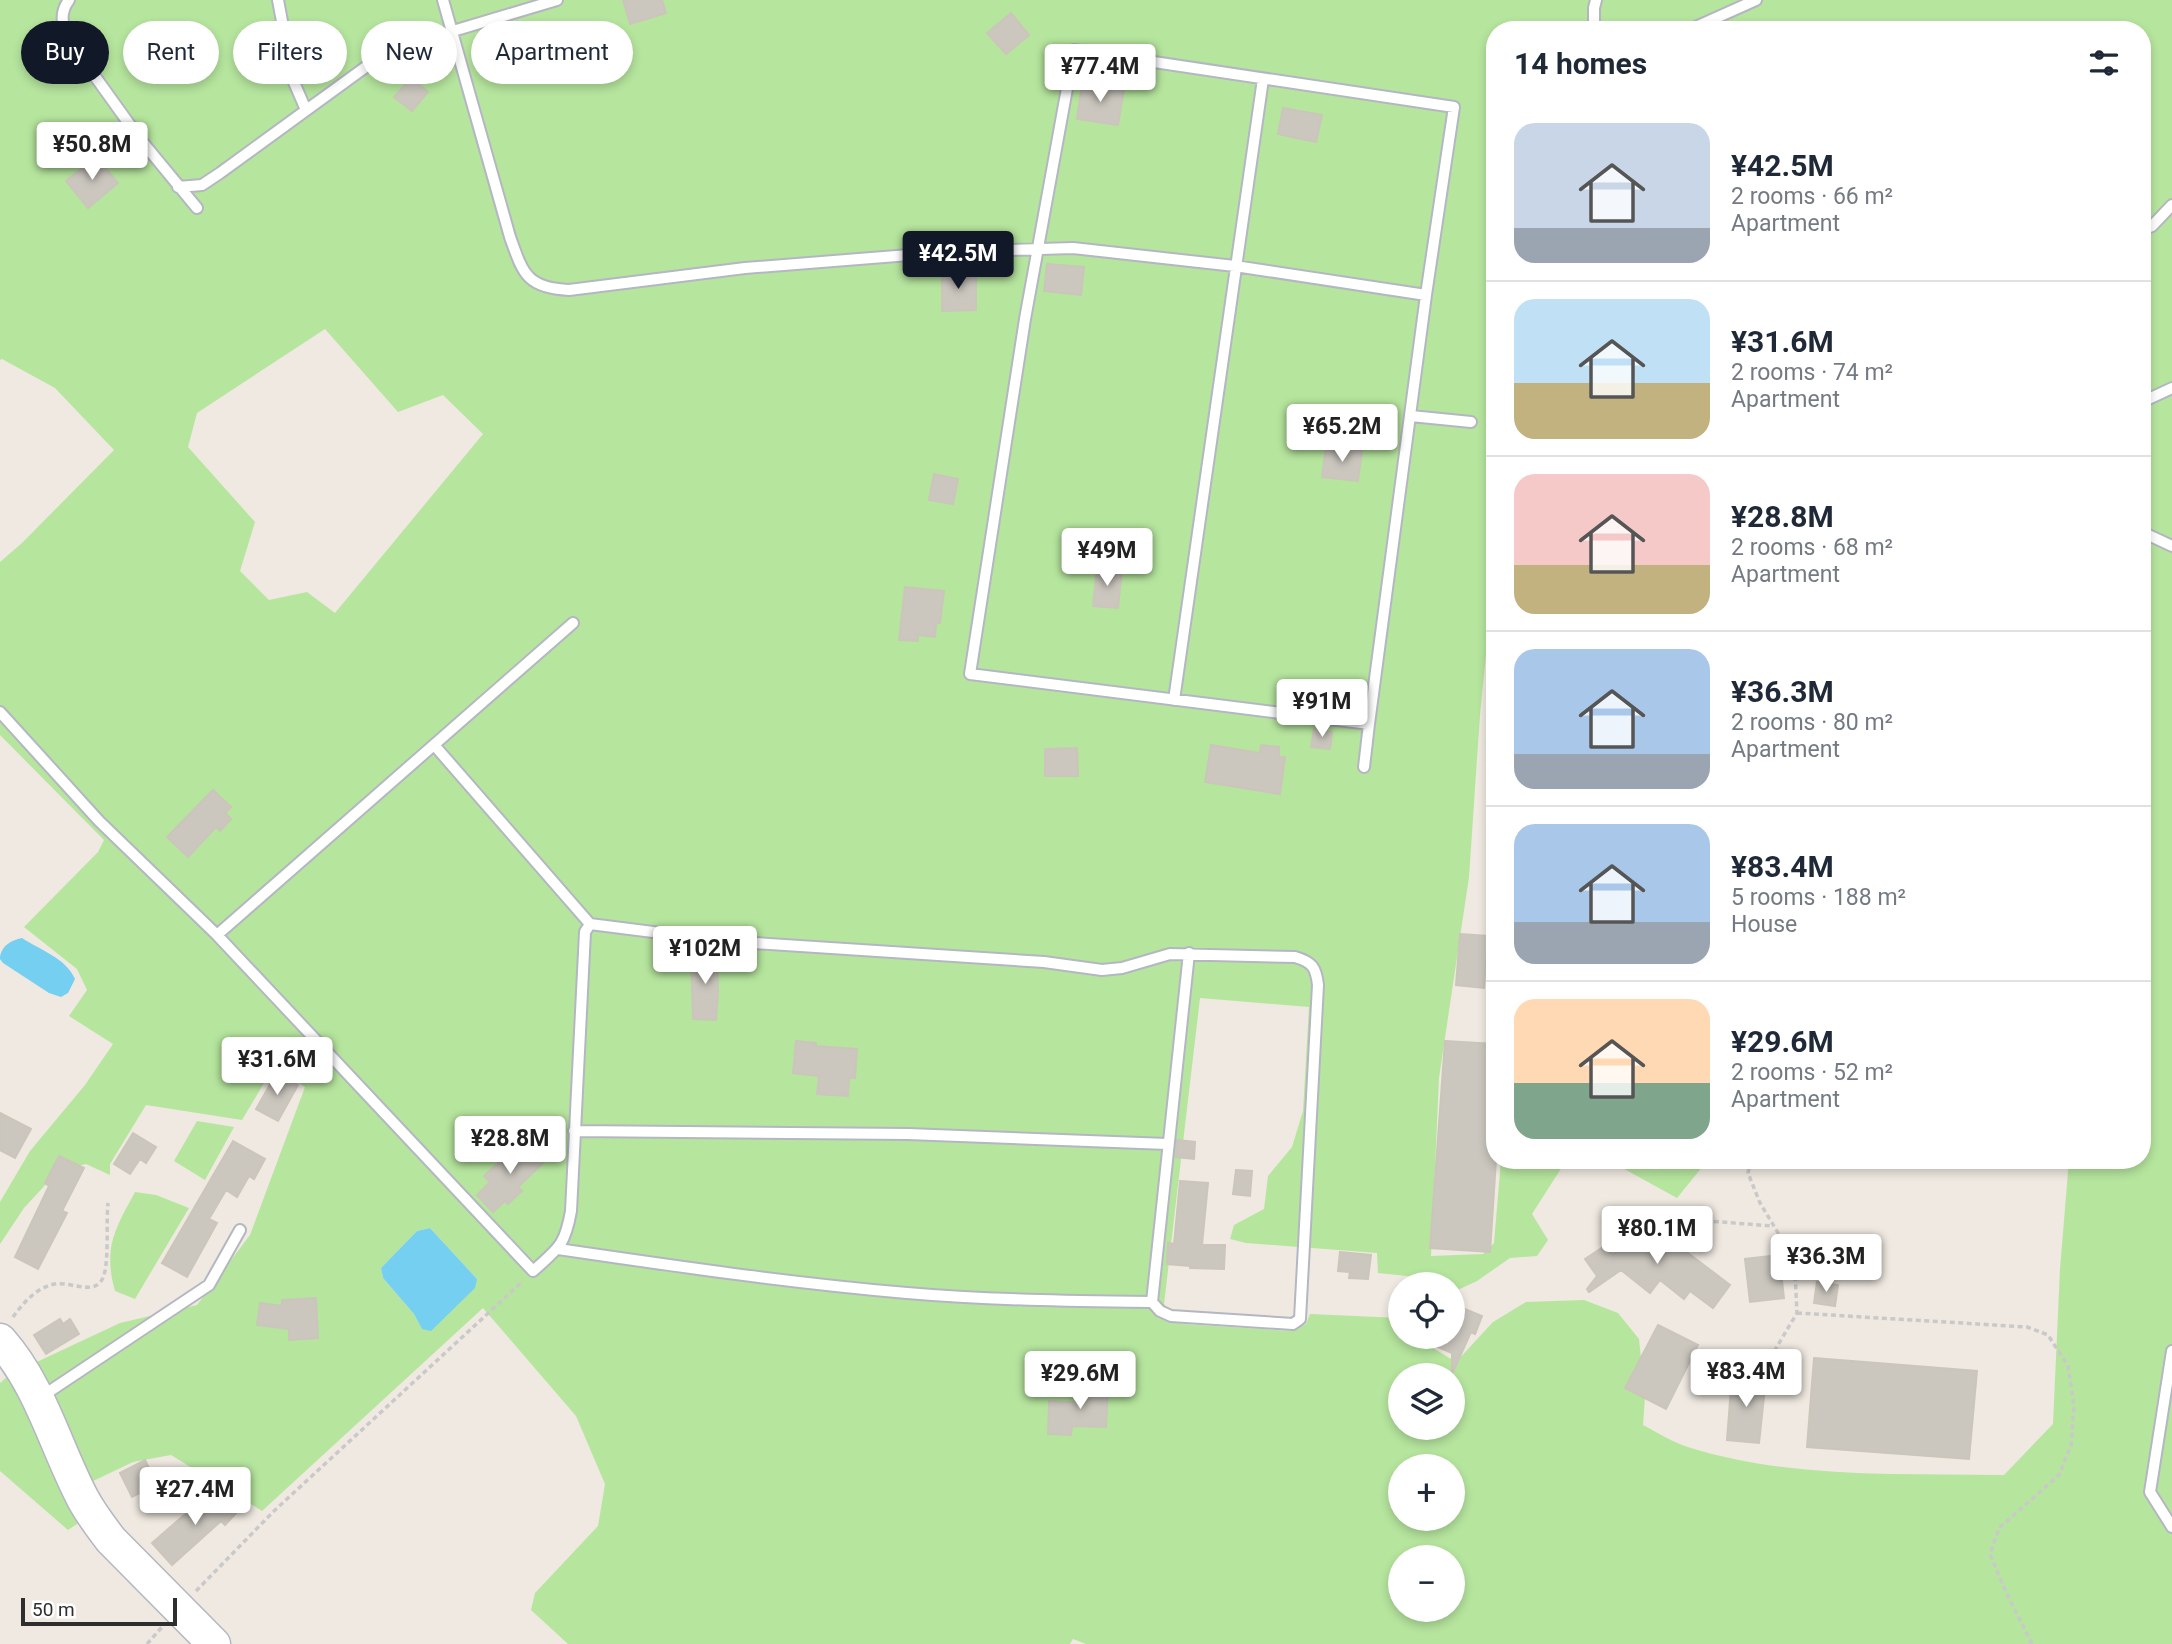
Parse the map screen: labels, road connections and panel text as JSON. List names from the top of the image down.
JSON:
{
  "scale_bar": "50 m",
  "page": {
    "chip": [
      "Buy",
      "Rent",
      "Filters",
      "New",
      "Apartment"
    ],
    "heading": "14 homes",
    "price": [
      "¥77.4M",
      "¥50.8M",
      "¥42.5M",
      "¥65.2M",
      "¥49M",
      "¥91M",
      "¥102M",
      "¥31.6M",
      "¥28.8M",
      "¥80.1M",
      "¥36.3M",
      "¥83.4M",
      "¥29.6M",
      "¥27.4M"
    ],
    "list": [
      {
        "name": "¥42.5M",
        "note": "2 rooms · 66 m² · Apartment"
      },
      {
        "name": "¥31.6M",
        "note": "2 rooms · 74 m² · Apartment"
      },
      {
        "name": "¥28.8M",
        "note": "2 rooms · 68 m² · Apartment"
      },
      {
        "name": "¥36.3M",
        "note": "2 rooms · 80 m² · Apartment"
      },
      {
        "name": "¥83.4M",
        "note": "5 rooms · 188 m² · House"
      },
      {
        "name": "¥29.6M",
        "note": "2 rooms · 52 m² · Apartment"
      }
    ],
    "map_buttons": ["+", "−"],
    "scale": "50 m"
  }
}
